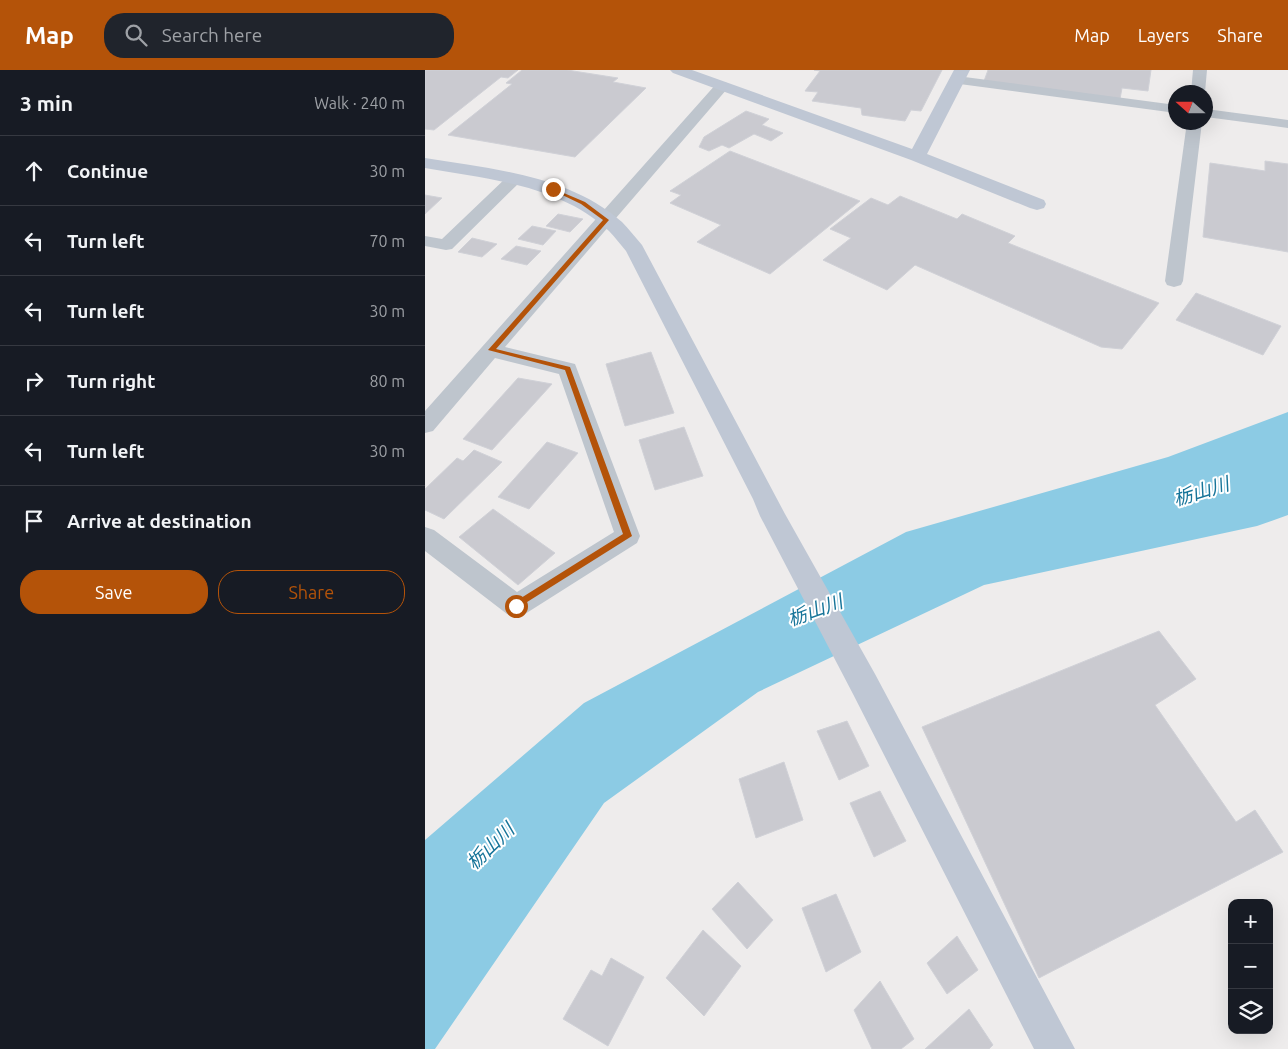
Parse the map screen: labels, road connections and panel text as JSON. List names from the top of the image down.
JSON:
{
  "water": ["栃山川"],
  "north": "left",
  "page": {
    "header": "Map",
    "search": "Search here",
    "nav": ["Map", "Layers", "Share"],
    "heading": ["3 min", "Walk · 240 m"],
    "list": [
      ["Continue", "30 m"],
      ["Turn left", "70 m"],
      ["Turn left", "30 m"],
      ["Turn right", "80 m"],
      ["Turn left", "30 m"],
      "Arrive at destination"
    ],
    "buttons": ["Save", "Share"],
    "map_buttons": ["+", "−"]
  }
}
